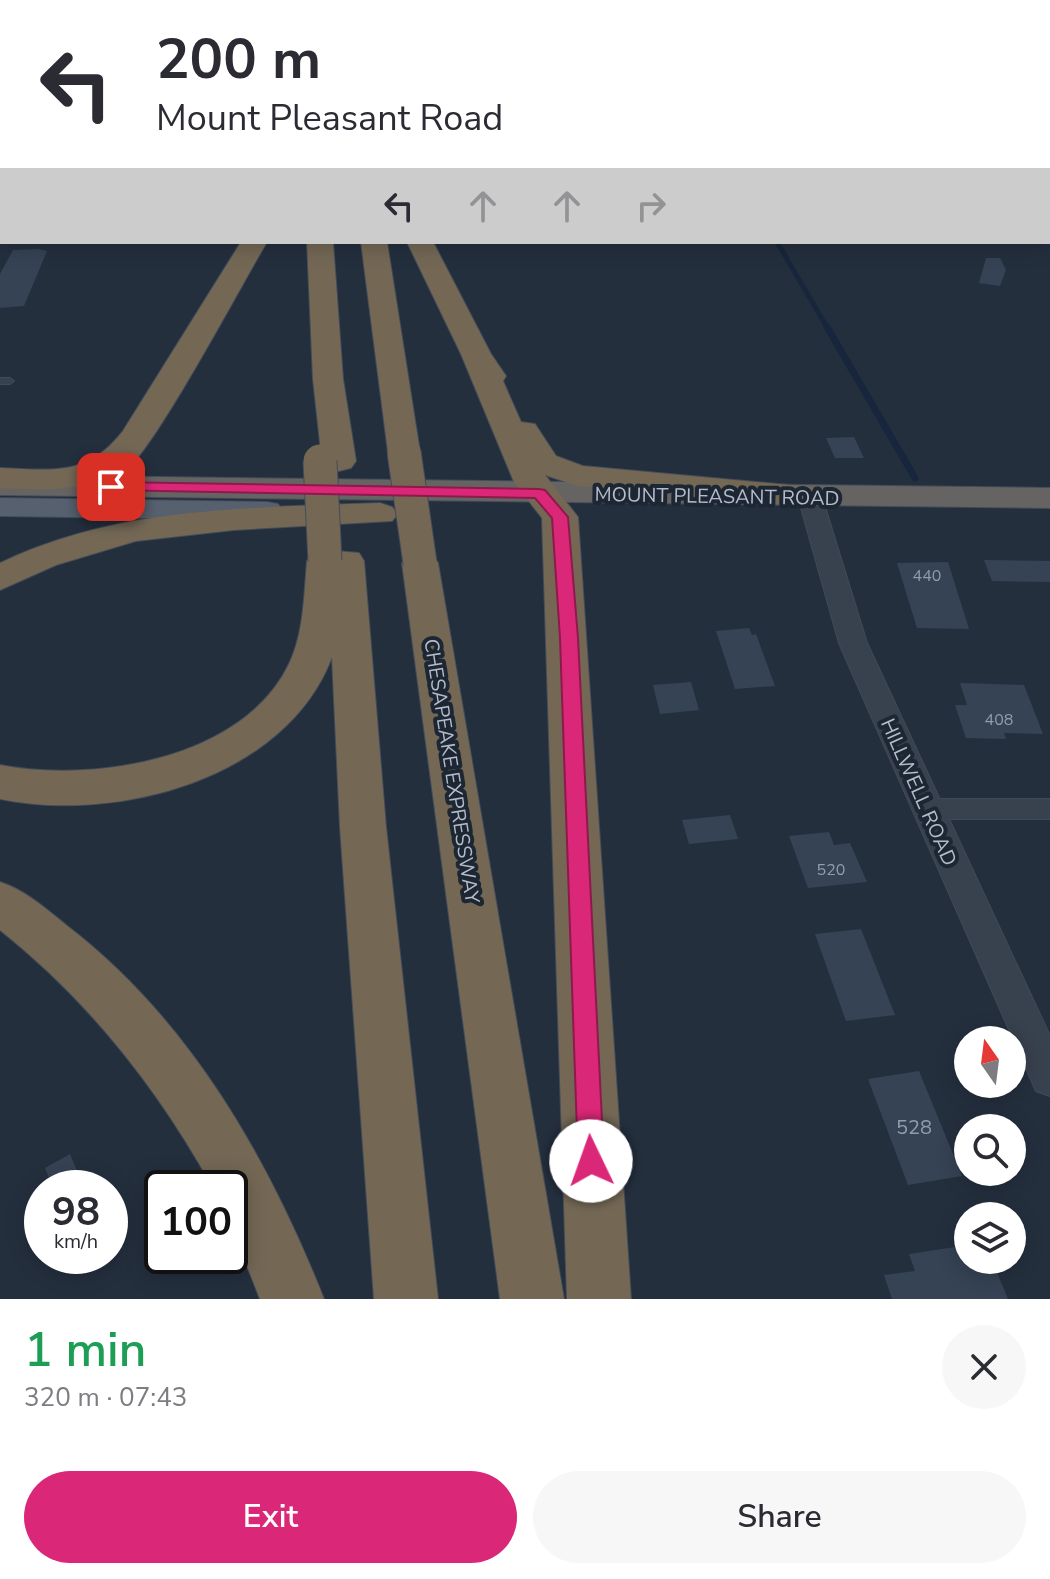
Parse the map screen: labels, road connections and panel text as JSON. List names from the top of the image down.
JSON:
{
  "streets": {
    "highway": ["MOUNT PLEASANT ROAD", "CHESAPEAKE EXPRESSWAY"],
    "street": ["HILLWELL ROAD"]
  },
  "crossings": [
    ["MOUNT PLEASANT ROAD", "HILLWELL ROAD"]
  ],
  "house_numbers": [
    "440",
    "408",
    "520",
    "528"
  ],
  "north": "top",
  "page": {
    "turn": ["200 m", "Mount Pleasant Road"],
    "speed": "98 km/h",
    "limit": "100",
    "heading": ["1 min", "320 m · 07:43"],
    "buttons": ["Exit", "Share"]
  }
}
